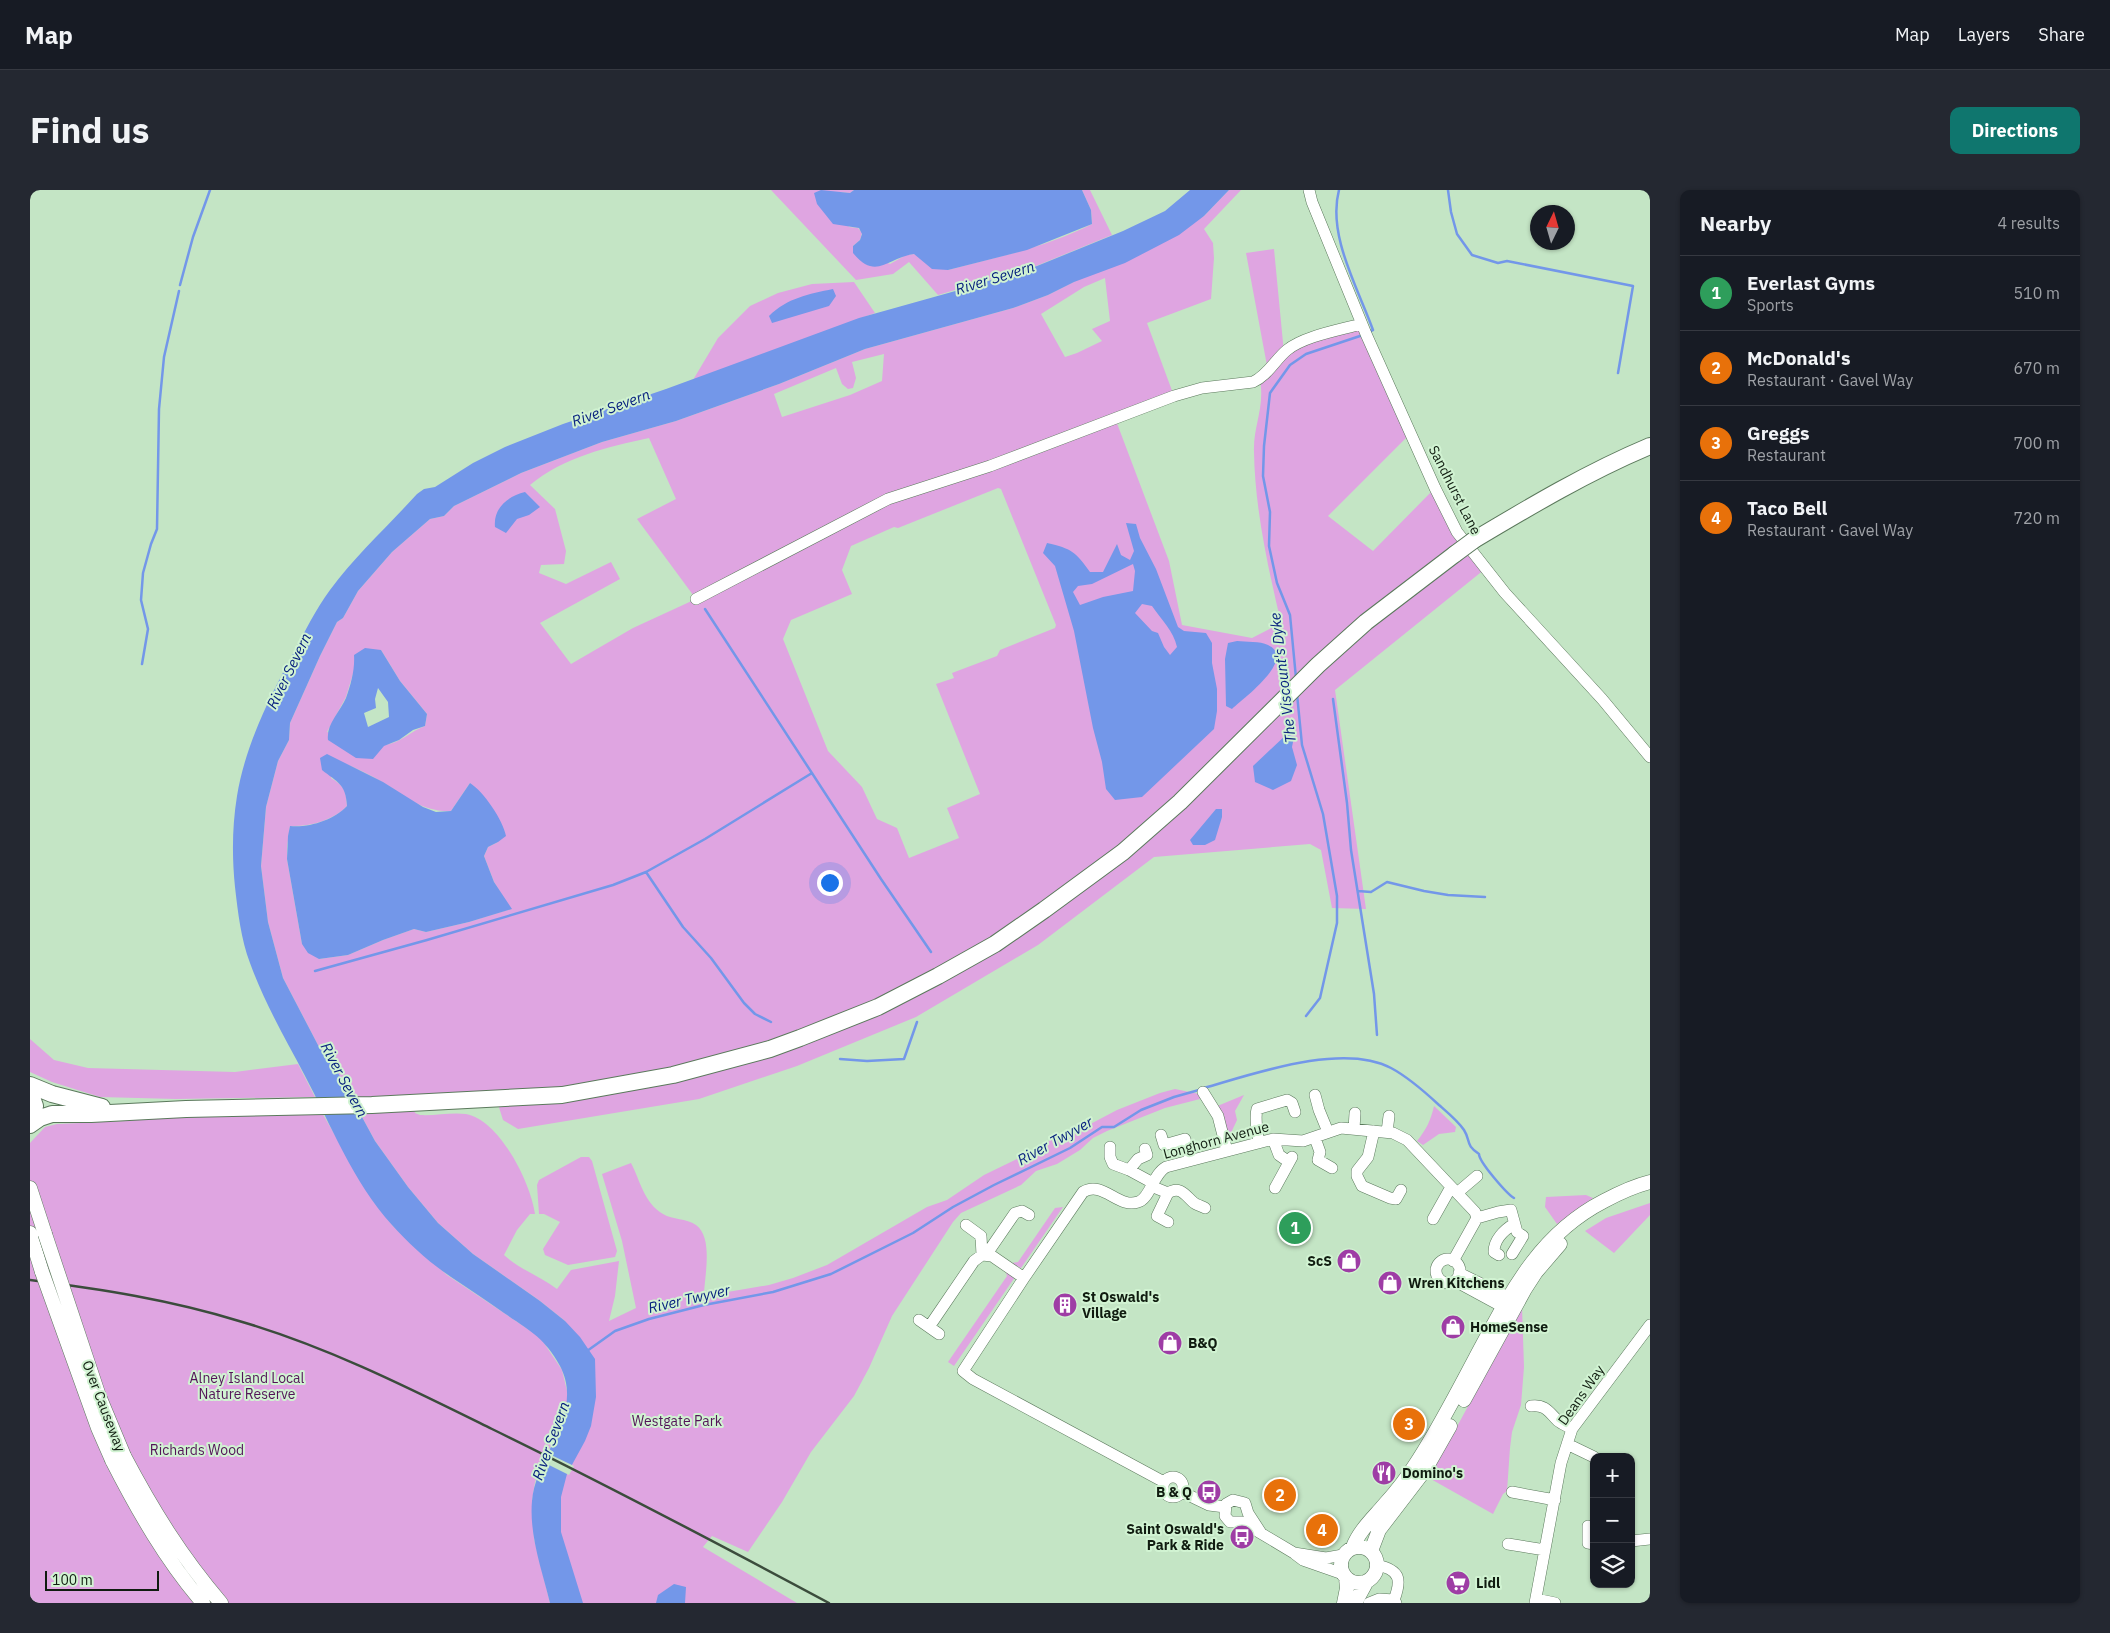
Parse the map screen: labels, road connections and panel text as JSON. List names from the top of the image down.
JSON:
{
  "streets": {
    "main road": ["Over Causeway"],
    "street": ["Sandhurst Lane", "Longhorn Avenue", "Deans Way"]
  },
  "water": ["River Severn", "The Viscount's Dyke", "River Twyver"],
  "parks": ["Alney Island Local Nature Reserve", "Westgate Park", "Richards Wood"],
  "places": {
    "shop": [
      "ScS",
      "Wren Kitchens",
      "HomeSense",
      "B&Q"
    ],
    "building": ["St Oswald's Village"],
    "restaurant": ["Domino's"],
    "bus stop": ["B & Q", "Saint Oswald's Park & Ride"],
    "supermarket": ["Lidl"]
  },
  "scale_bar": "100 m",
  "north": "top",
  "page": {
    "header": "Map",
    "nav": ["Map", "Layers", "Share"],
    "title": "Find us",
    "buttons": "Directions",
    "heading": ["Nearby", "4 results"],
    "list": [
      {
        "mark": "1",
        "name": "Everlast Gyms",
        "note": "Sports",
        "value": "510 m"
      },
      {
        "mark": "2",
        "name": "McDonald's",
        "note": "Restaurant · Gavel Way",
        "value": "670 m"
      },
      {
        "mark": "3",
        "name": "Greggs",
        "note": "Restaurant",
        "value": "700 m"
      },
      {
        "mark": "4",
        "name": "Taco Bell",
        "note": "Restaurant · Gavel Way",
        "value": "720 m"
      }
    ],
    "pins": [
      "1",
      "3",
      "2",
      "4"
    ],
    "map_buttons": ["+", "−"],
    "scale": "100 m"
  }
}
